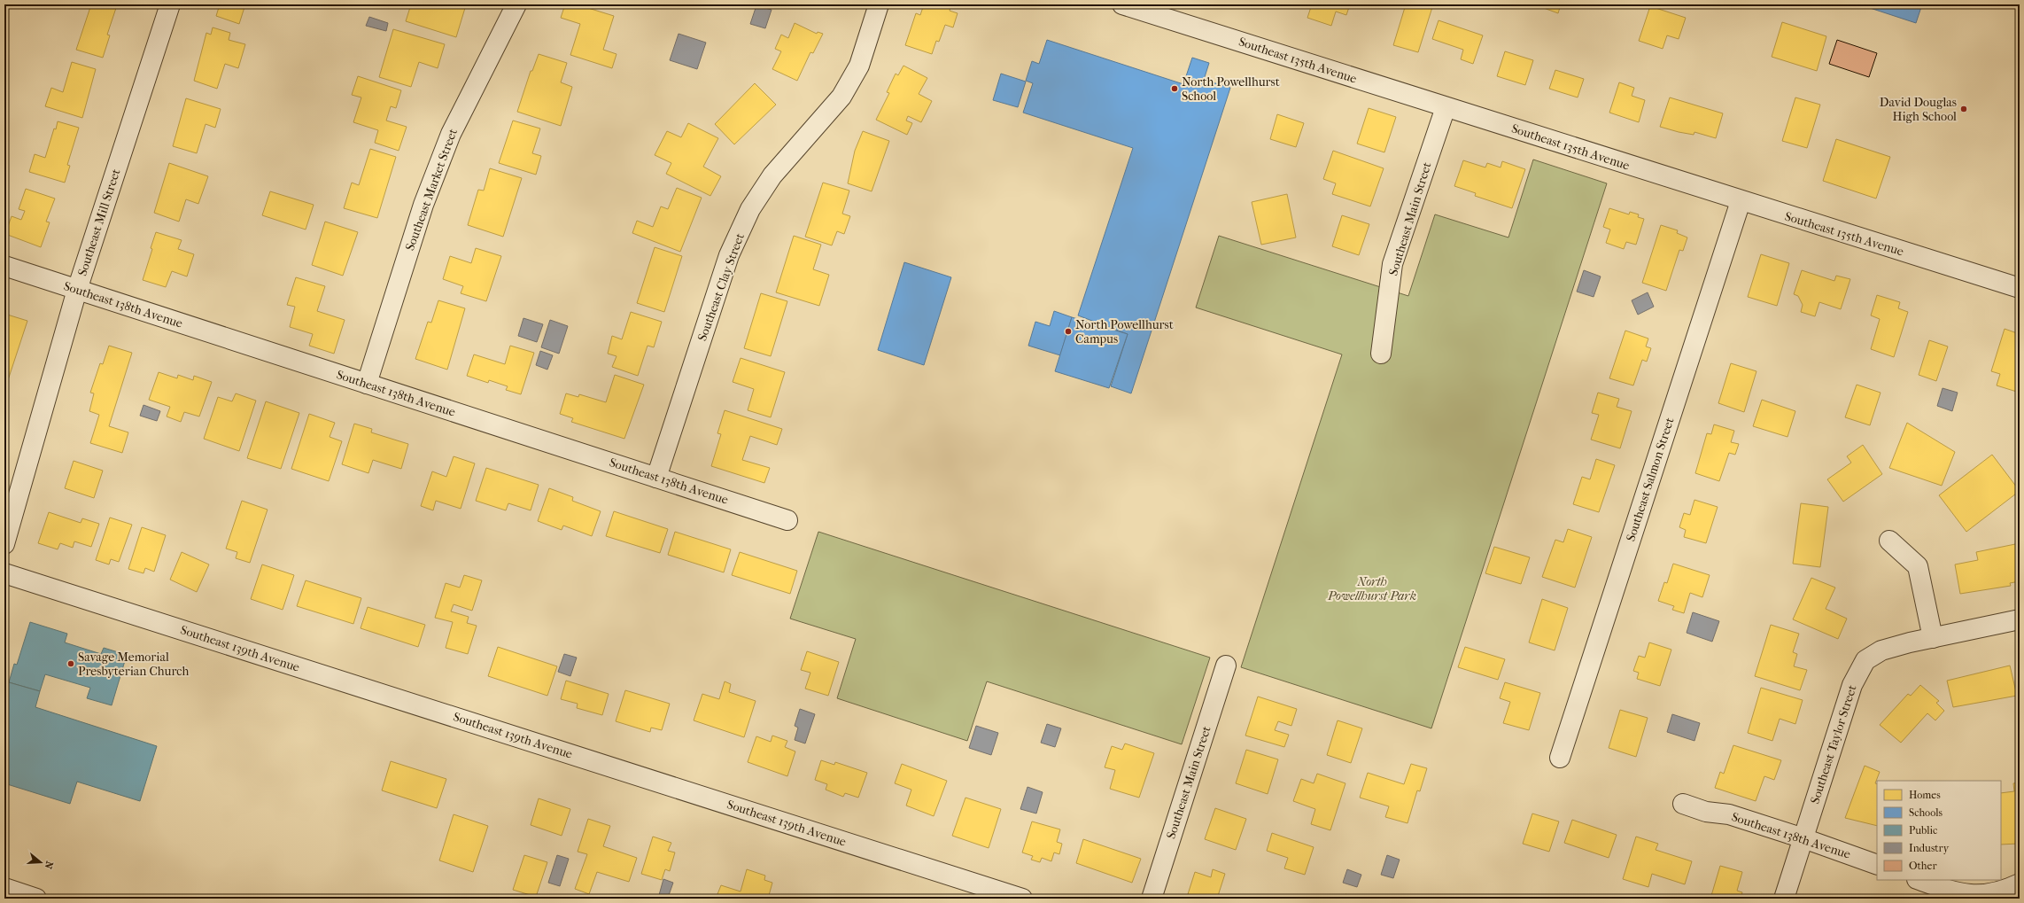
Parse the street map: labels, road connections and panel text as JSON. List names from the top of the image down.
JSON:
{
  "streets": {
    "street": [
      "Southeast 135th Avenue",
      "Southeast Market Street",
      "Southeast Main Street",
      "Southeast Mill Street",
      "Southeast Clay Street",
      "Southeast 138th Avenue",
      "Southeast Salmon Street",
      "Southeast 139th Avenue",
      "Southeast Taylor Street"
    ]
  },
  "crossings": [
    ["Southeast 135th Avenue", "Southeast Main Street"],
    ["Southeast 135th Avenue", "Southeast Salmon Street"],
    ["Southeast Market Street", "Southeast 138th Avenue"],
    ["Southeast Mill Street", "Southeast 138th Avenue"],
    ["Southeast Clay Street", "Southeast 138th Avenue"],
    ["Southeast 138th Avenue", "Southeast Taylor Street"]
  ],
  "parks": ["North Powellhurst Park"],
  "places": [
    "North Powellhurst School",
    "David Douglas High School",
    "North Powellhurst Campus",
    "Savage Memorial Presbyterian Church"
  ],
  "legend": [
    "Homes",
    "Schools",
    "Public",
    "Industry",
    "Other"
  ],
  "north": "right"
}
